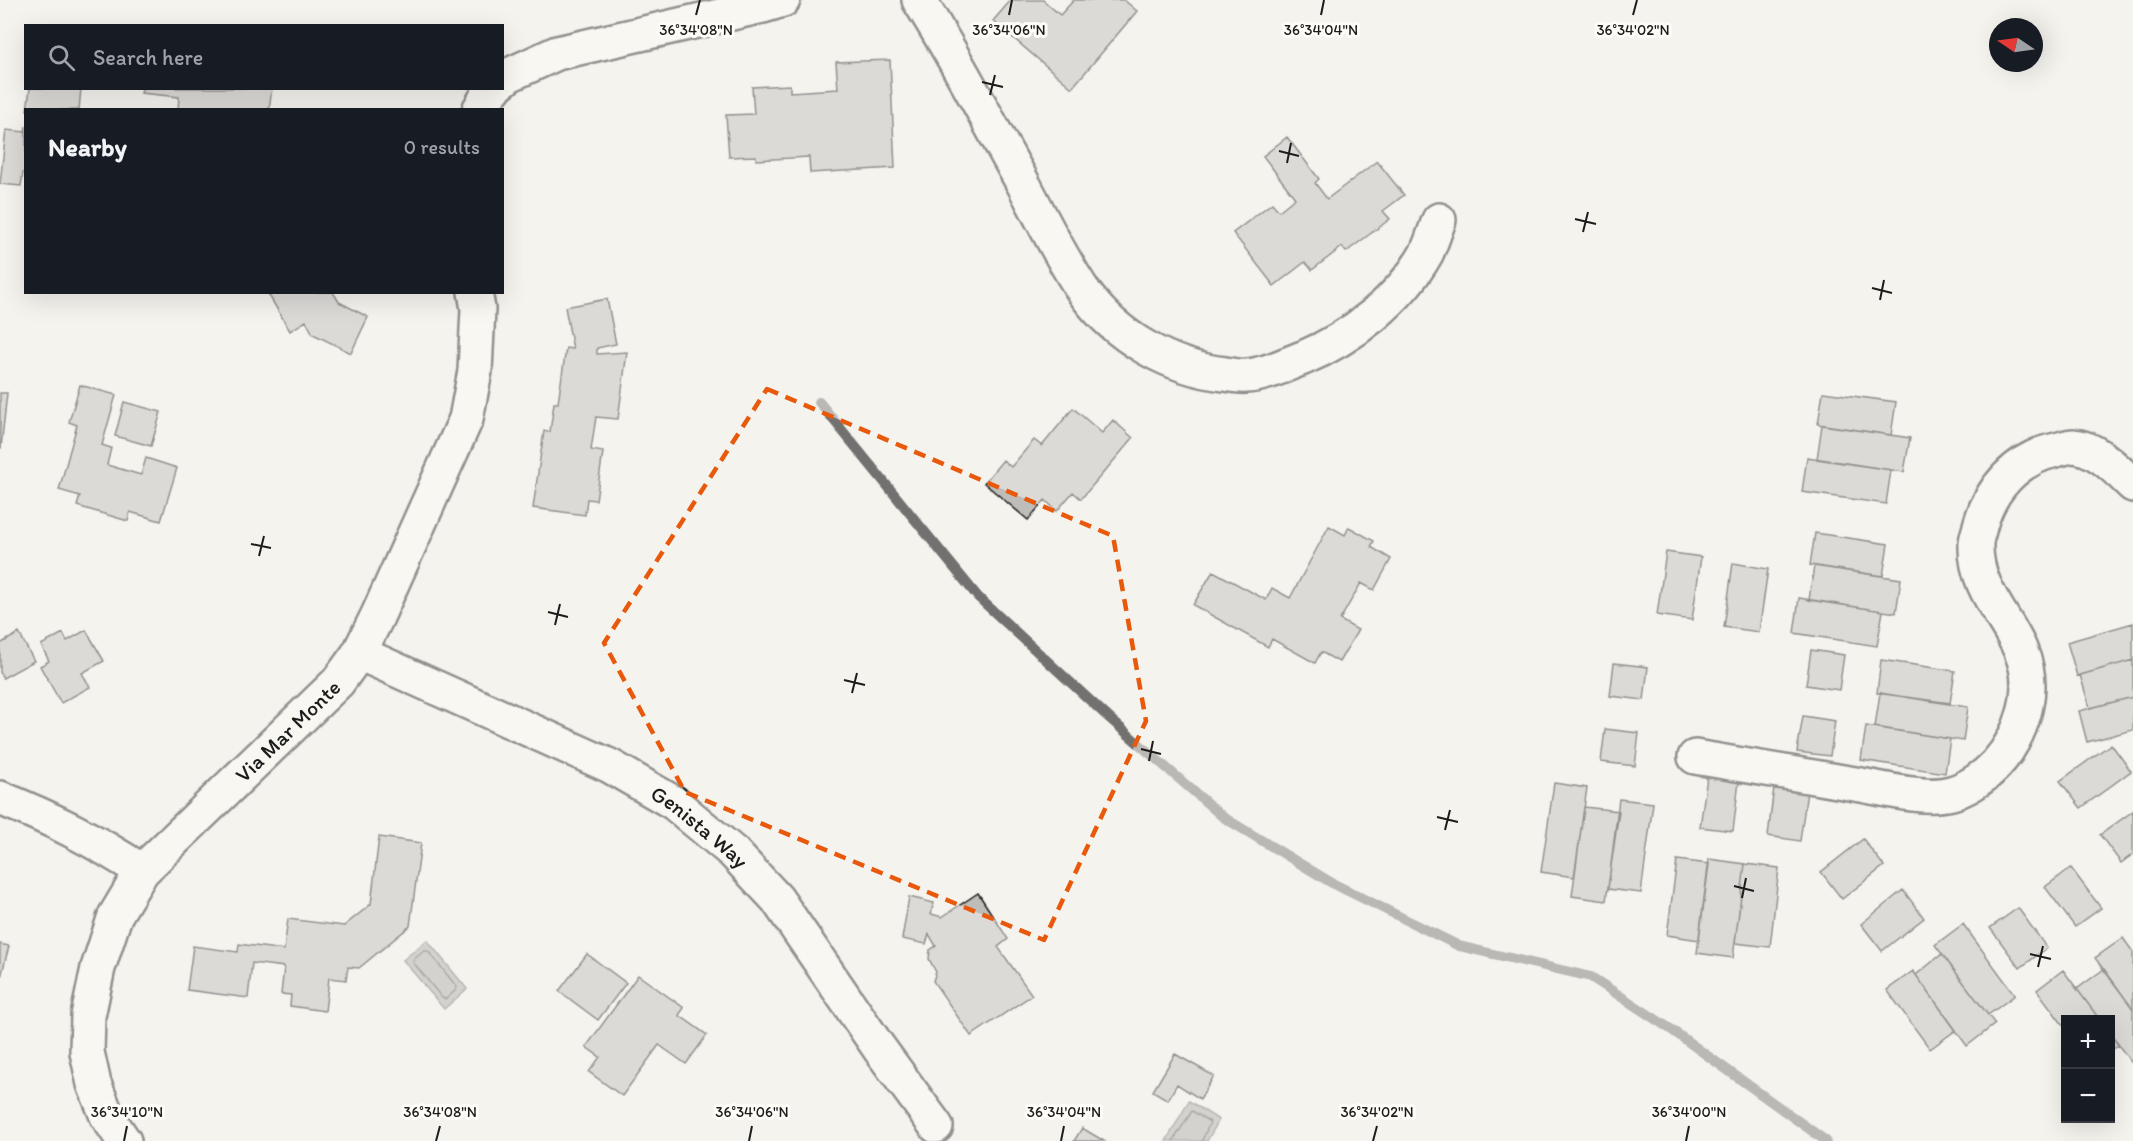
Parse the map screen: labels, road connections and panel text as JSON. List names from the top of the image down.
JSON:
{
  "streets": {
    "street": ["Via Mar Monte", "Genista Way"]
  },
  "crossings": [
    ["Via Mar Monte", "Genista Way"]
  ],
  "north": "left",
  "page": {
    "search": "Search here",
    "heading": ["Nearby", "0 results"],
    "map_buttons": ["+", "−"]
  },
  "coordinates": [
    "36°34'08\"N",
    "36°34'06\"N",
    "36°34'04\"N",
    "36°34'02\"N",
    "36°34'10\"N",
    "36°34'00\"N"
  ]
}
